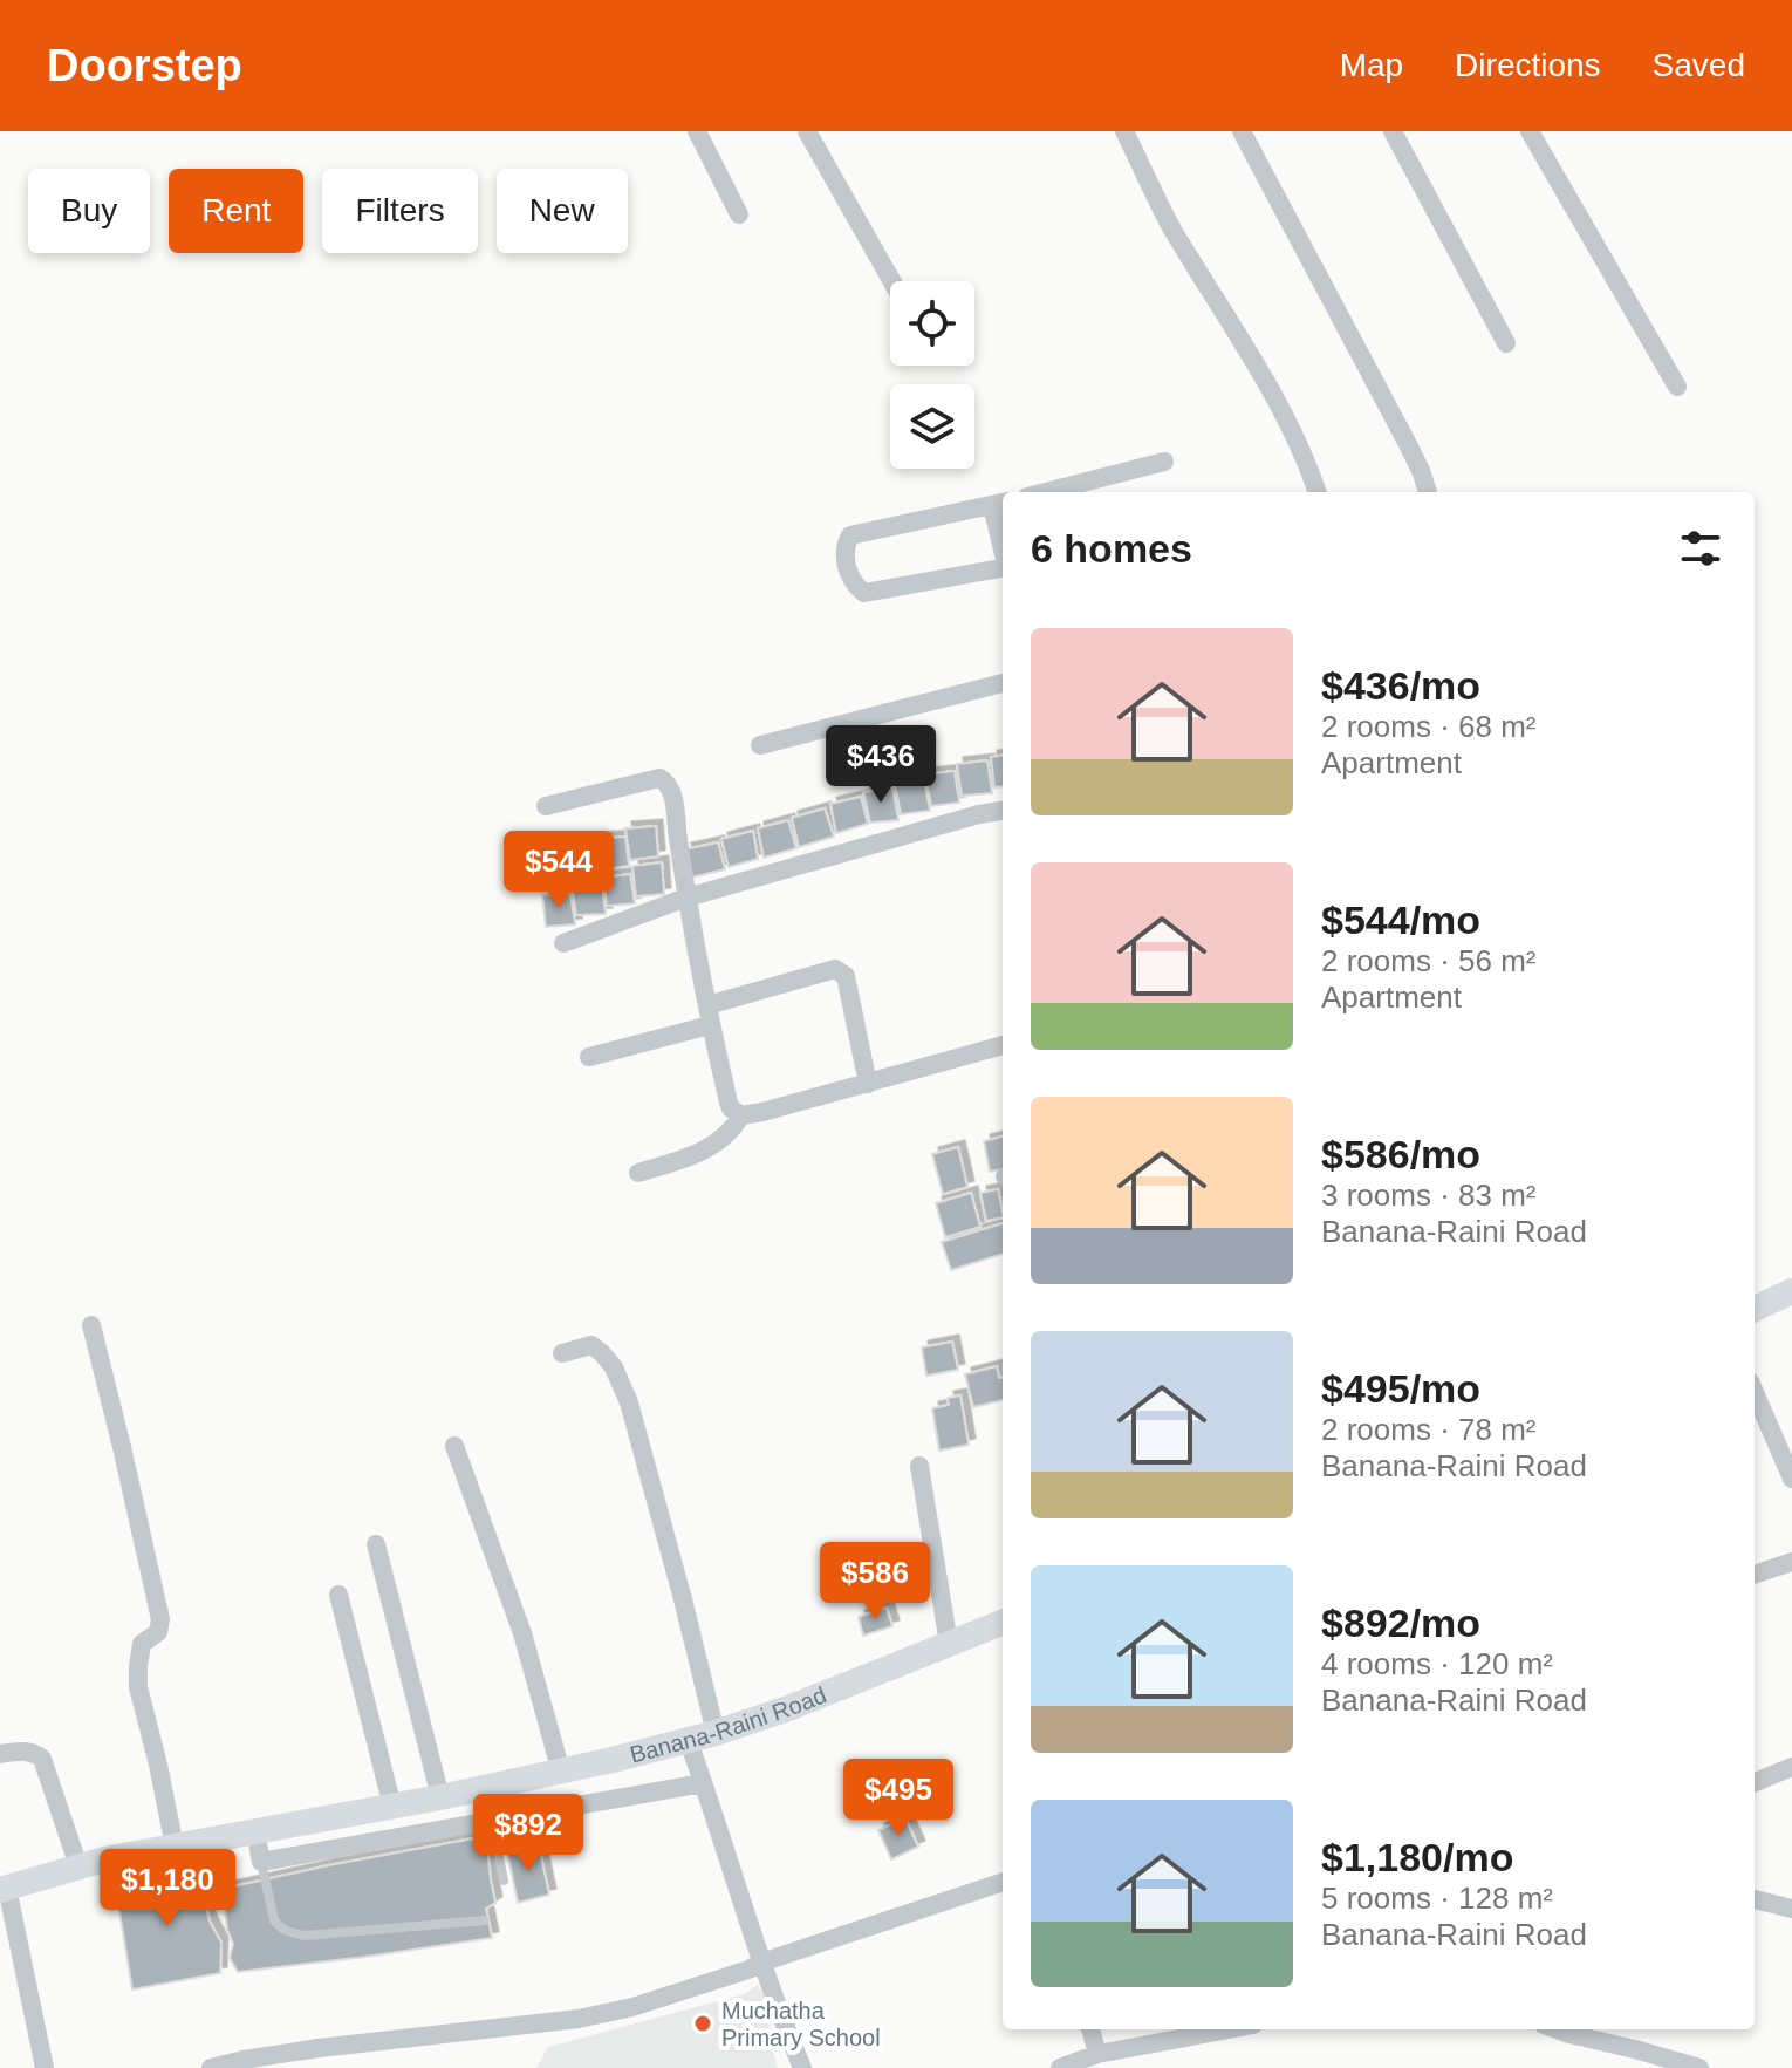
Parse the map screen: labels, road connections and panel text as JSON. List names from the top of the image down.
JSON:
{
  "streets": {
    "main road": ["Banana-Raini Road"]
  },
  "places": ["Muchatha Primary School"],
  "page": {
    "header": "Doorstep",
    "nav": ["Map", "Directions", "Saved"],
    "chip": [
      "Buy",
      "Rent",
      "Filters",
      "New"
    ],
    "heading": "6 homes",
    "list": [
      {
        "name": "$436/mo",
        "note": "2 rooms · 68 m² · Apartment"
      },
      {
        "name": "$544/mo",
        "note": "2 rooms · 56 m² · Apartment"
      },
      {
        "name": "$586/mo",
        "note": "3 rooms · 83 m² · Banana-Raini Road"
      },
      {
        "name": "$495/mo",
        "note": "2 rooms · 78 m² · Banana-Raini Road"
      },
      {
        "name": "$892/mo",
        "note": "4 rooms · 120 m² · Banana-Raini Road"
      },
      {
        "name": "$1,180/mo",
        "note": "5 rooms · 128 m² · Banana-Raini Road"
      }
    ],
    "price": [
      "$436",
      "$544",
      "$586",
      "$495",
      "$892",
      "$1,180"
    ]
  }
}
